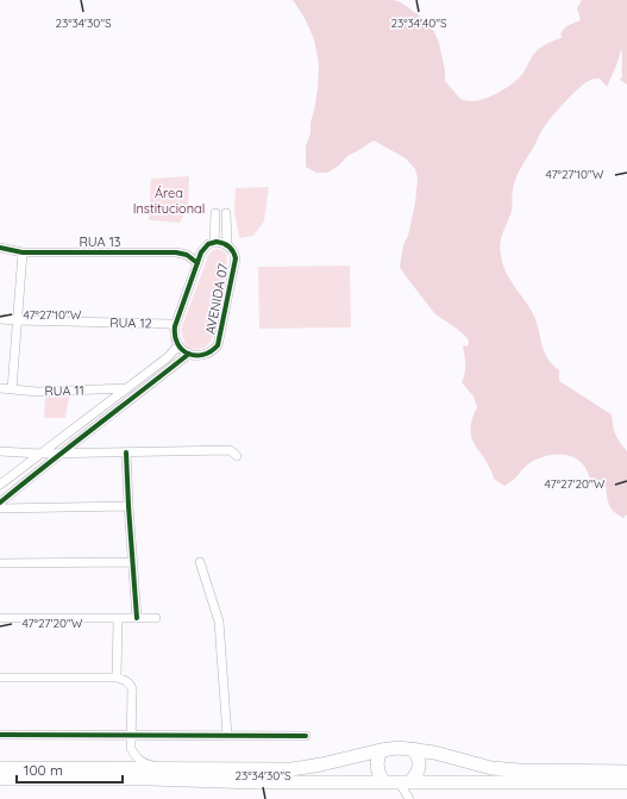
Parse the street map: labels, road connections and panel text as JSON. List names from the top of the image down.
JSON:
{
  "streets": {
    "street": [
      "RUA 13",
      "AVENIDA 07",
      "RUA 12",
      "RUA 11"
    ]
  },
  "crossings": [
    ["RUA 13", "AVENIDA 07"],
    ["AVENIDA 07", "RUA 12"]
  ],
  "parks": ["Área Institucional"],
  "scale_bar": "100 m",
  "coordinates": [
    "23°34'30\"S",
    "23°34'40\"S",
    "47°27'10\"W",
    "47°27'20\"W"
  ]
}
